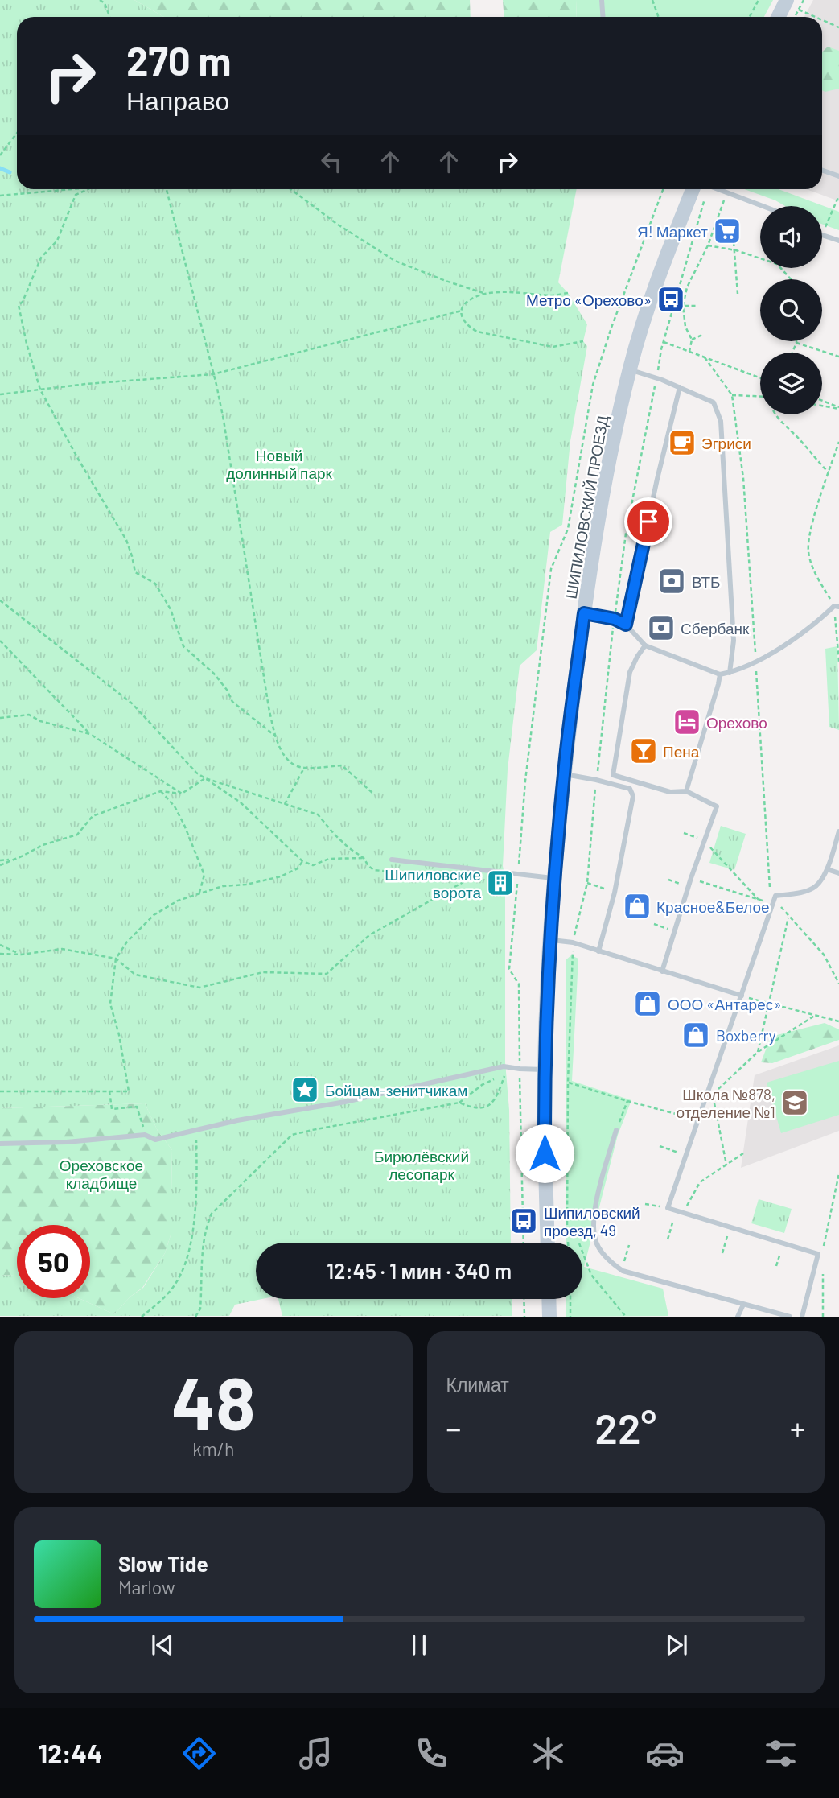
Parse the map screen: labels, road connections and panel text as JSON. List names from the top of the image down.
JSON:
{
  "streets": {
    "main road": ["ШИПИЛОВСКИЙ ПРОЕЗД"]
  },
  "parks": ["Новый долинный парк", "Бирюлёвский лесопарк", "Ореховское кладбище"],
  "places": {
    "supermarket": ["Я! Маркет"],
    "bus stop": ["Метро «Орехово»", "Шипиловский проезд, 49"],
    "cafe": ["Эгриси"],
    "bank": ["ВТБ", "Сбербанк"],
    "hotel": ["Орехово"],
    "bar": ["Пена"],
    "building": ["Шипиловские ворота"],
    "shop": ["Красное&Белое", "ООО «Антарес»", "Boxberry"],
    "place": ["Бойцам-зенитчикам"],
    "school or university": ["Школа №878, отделение №1"]
  },
  "page": {
    "turn": ["270 m", "Направо"],
    "limit": "50",
    "trip": "12:45 · 1 мин · 340 m",
    "tile": [
      ["48", "km/h"],
      "Климат"
    ],
    "heat": ["−", "22°", "+"],
    "song": ["Slow Tide", "Marlow"],
    "tabs": "12:44"
  }
}
